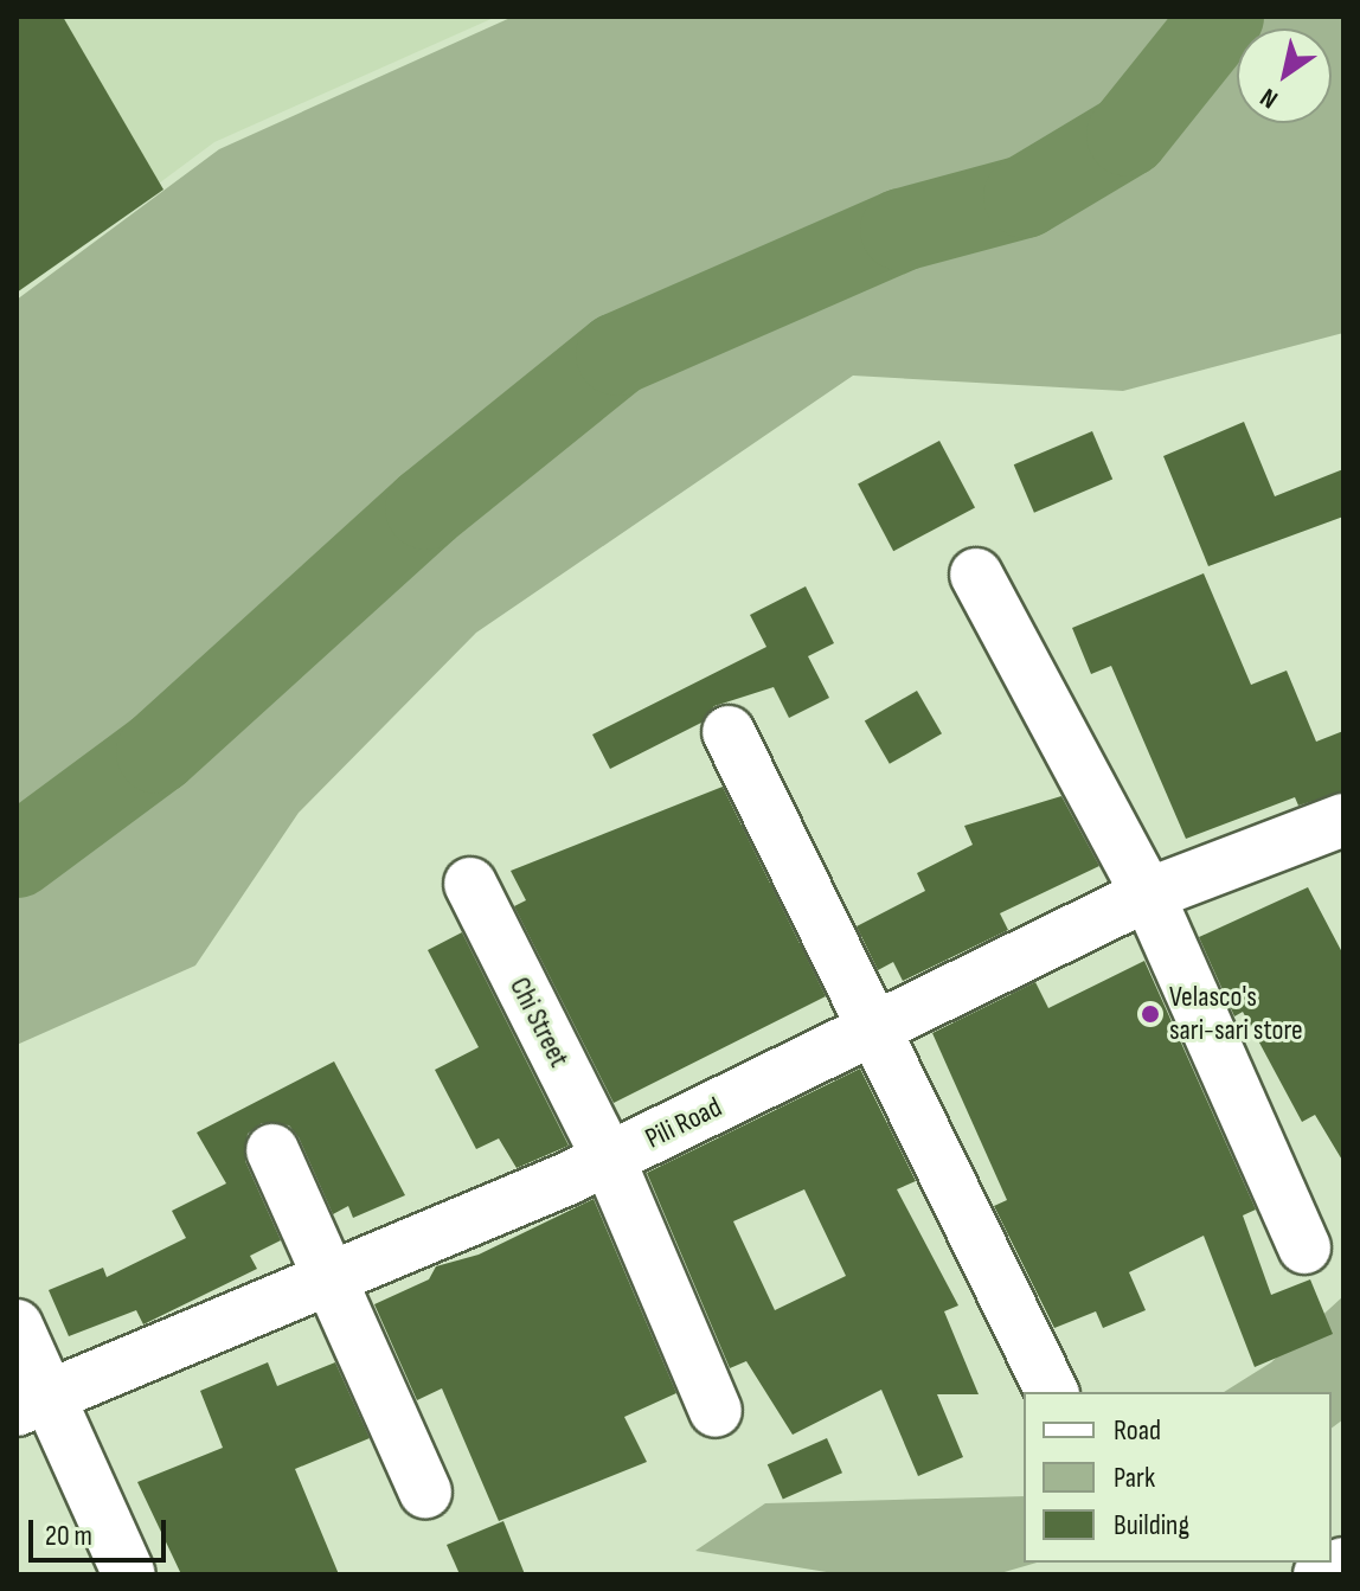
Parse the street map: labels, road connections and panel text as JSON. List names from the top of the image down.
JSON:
{
  "streets": {
    "street": ["Chi Street", "Pili Road"]
  },
  "crossings": [
    ["Chi Street", "Pili Road"]
  ],
  "places": ["Velasco's sari-sari store"],
  "legend": ["Road", "Park", "Building"],
  "scale_bar": "20 m",
  "north": "bottom left"
}
